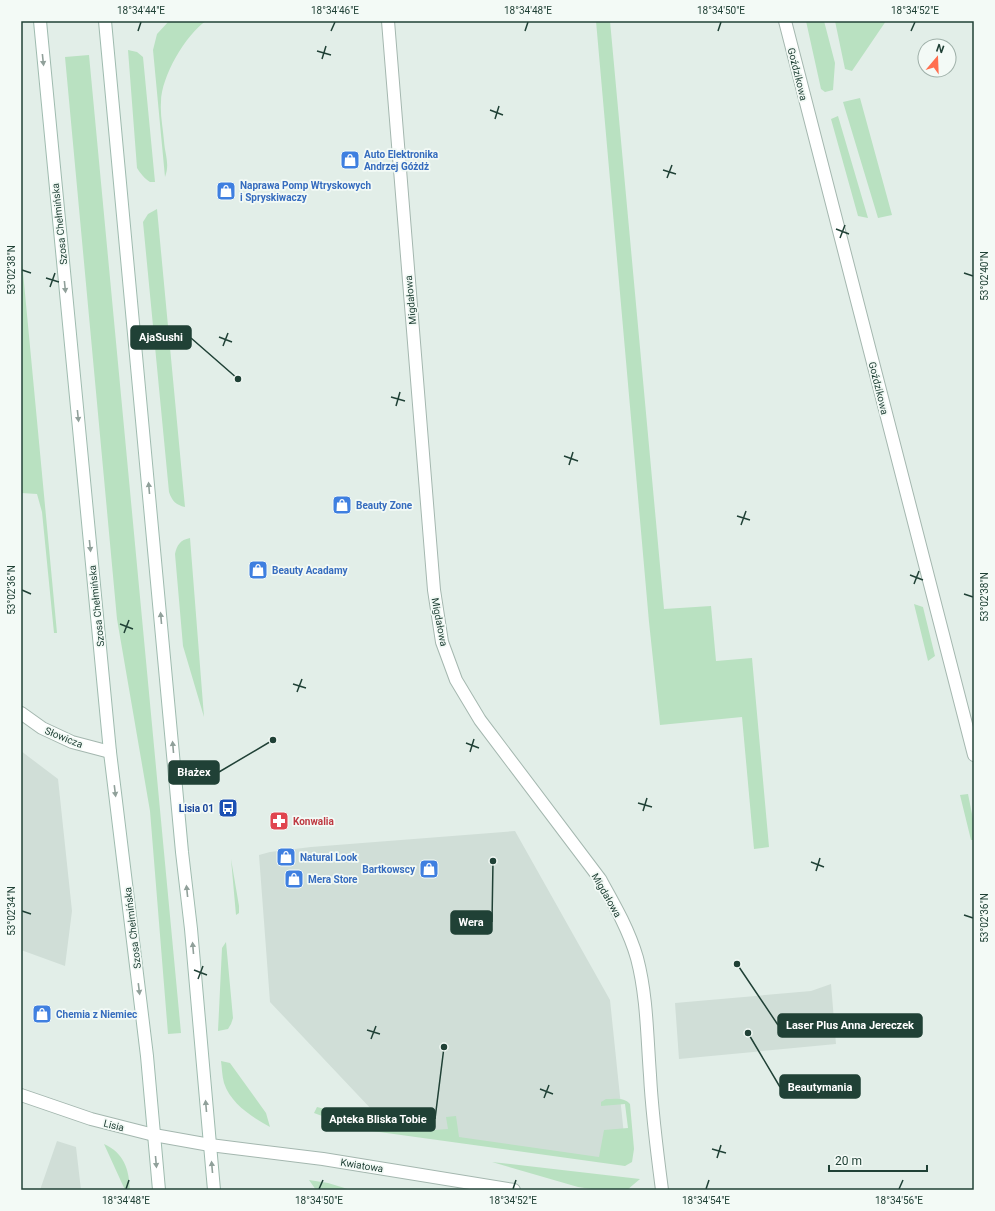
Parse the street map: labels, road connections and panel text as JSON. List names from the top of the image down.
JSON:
{
  "streets": {
    "street": [
      "Goździkowa",
      "Szosa Chełmińska",
      "Migdałowa",
      "Słowicza",
      "Lisia",
      "Kwiatowa"
    ]
  },
  "crossings": [
    ["Szosa Chełmińska", "Słowicza"],
    ["Szosa Chełmińska", "Lisia"],
    ["Lisia", "Kwiatowa"]
  ],
  "places": {
    "shop": [
      "Auto Elektronika Andrzej Góżdż",
      "Naprawa Pomp Wtryskowych i Spryskiwaczy",
      "Beauty Zone",
      "Beauty Acadamy",
      "Natural Look",
      "Bartkowscy",
      "Mera Store",
      "Chemia z Niemiec"
    ],
    "other": [
      "AjaSushi",
      "Błażex",
      "Wera",
      "Laser Plus Anna Jereczek",
      "Beautymania",
      "Apteka Bliska Tobie"
    ],
    "bus stop": ["Lisia 01"],
    "pharmacy": ["Konwalia"]
  },
  "scale_bar": "20 m",
  "north": "top",
  "coordinates": [
    "18°34'44\"E",
    "18°34'46\"E",
    "18°34'48\"E",
    "18°34'50\"E",
    "18°34'52\"E",
    "53°02'38\"N",
    "53°02'40\"N",
    "53°02'36\"N",
    "53°02'34\"N",
    "18°34'54\"E",
    "18°34'56\"E"
  ]
}
